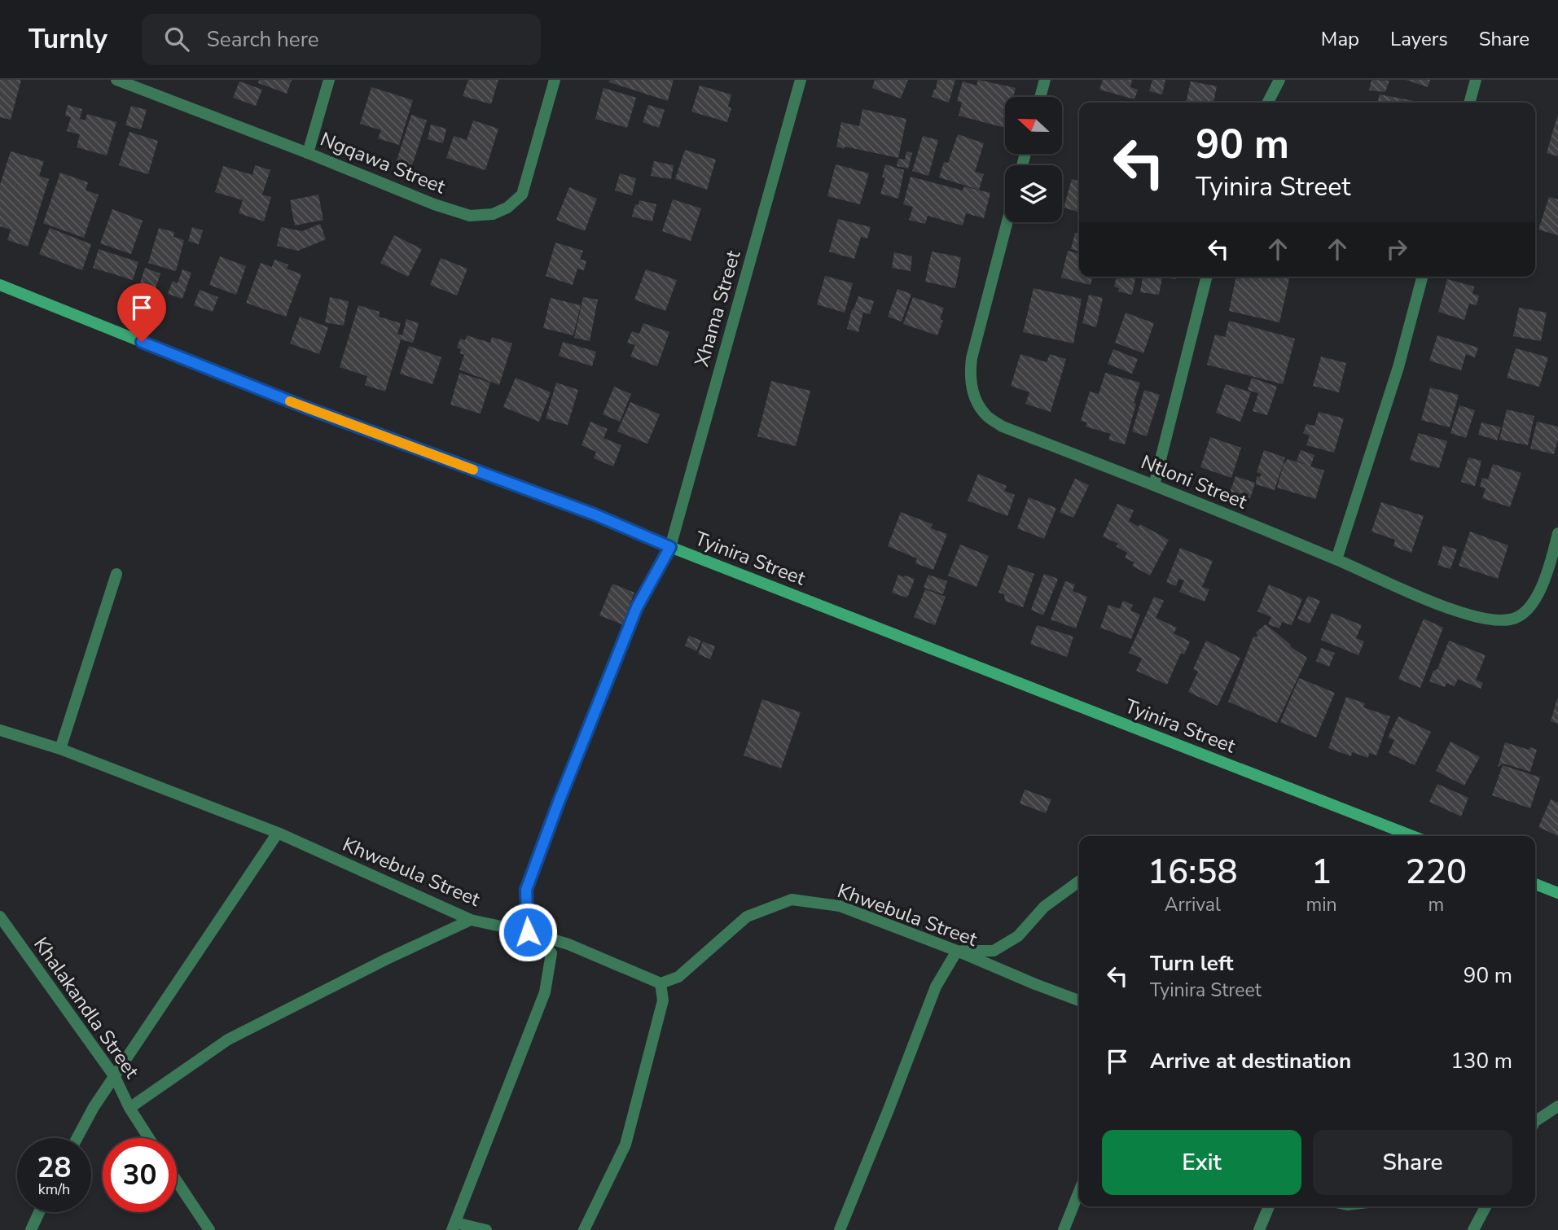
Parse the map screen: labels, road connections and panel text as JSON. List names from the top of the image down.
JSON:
{
  "streets": {
    "street": [
      "Ngqawa Street",
      "Xhama Street",
      "Ntloni Street",
      "Tyinira Street",
      "Khwebula Street",
      "Khalakandla Street"
    ]
  },
  "crossings": [
    ["Xhama Street", "Tyinira Street"],
    ["Xhama Street", "Khwebula Street"]
  ],
  "north": "left",
  "page": {
    "header": "Turnly",
    "search": "Search here",
    "nav": ["Map", "Layers", "Share"],
    "turn": ["90 m", "Tyinira Street"],
    "eta": [
      "16:58",
      "Arrival",
      "1",
      "min",
      "220",
      "m"
    ],
    "list": [
      {
        "name": "Turn left",
        "note": "Tyinira Street",
        "value": "90 m"
      },
      {
        "name": "Arrive at destination",
        "value": "130 m"
      }
    ],
    "buttons": ["Exit", "Share"],
    "speed": "28 km/h",
    "limit": "30"
  }
}
